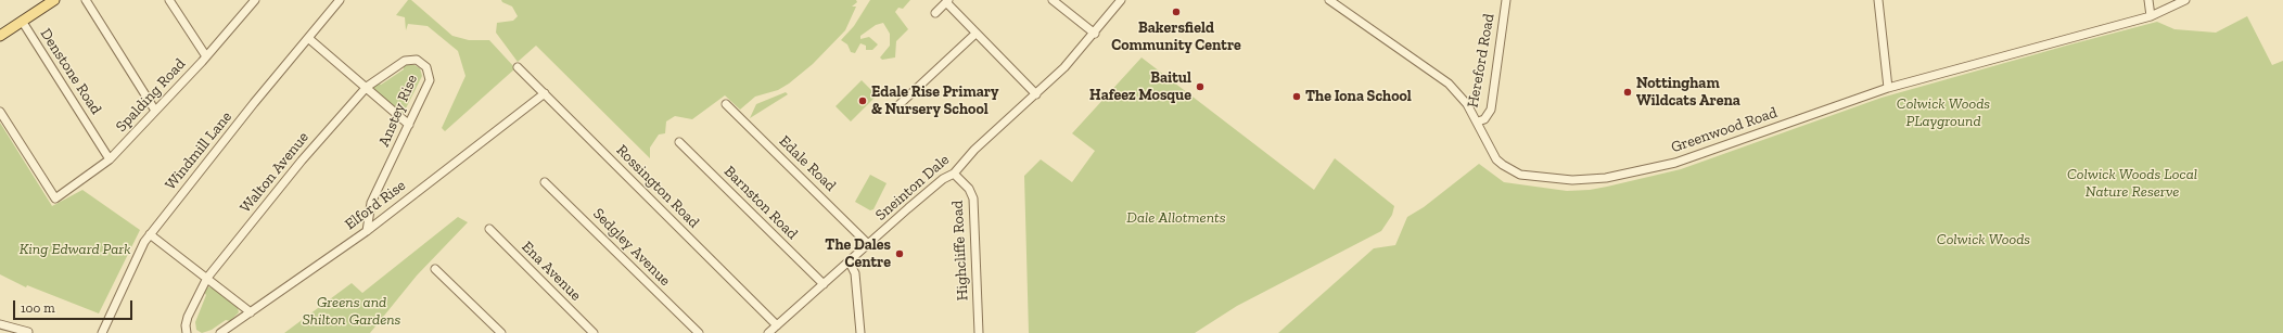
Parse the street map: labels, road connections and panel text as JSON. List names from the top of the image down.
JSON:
{
  "streets": {
    "street": [
      "Hereford Road",
      "Denstone Road",
      "Spalding Road",
      "Anstey Rise",
      "Greenwood Road",
      "Windmill Lane",
      "Edale Road",
      "Walton Avenue",
      "Rossington Road",
      "Sneinton Dale",
      "Barnston Road",
      "Elford Rise",
      "Sedgley Avenue",
      "Highcliffe Road",
      "Ena Avenue"
    ]
  },
  "crossings": [
    ["Hereford Road", "Greenwood Road"],
    ["Denstone Road", "Spalding Road"],
    ["Anstey Rise", "Walton Avenue"],
    ["Anstey Rise", "Elford Rise"],
    ["Edale Road", "Sneinton Dale"],
    ["Rossington Road", "Sneinton Dale"],
    ["Rossington Road", "Elford Rise"],
    ["Sneinton Dale", "Barnston Road"],
    ["Sneinton Dale", "Highcliffe Road"]
  ],
  "parks": [
    "Colwick Woods PLayground",
    "Colwick Woods Local Nature Reserve",
    "Dale Allotments",
    "Colwick Woods",
    "King Edward Park",
    "Greens and Shilton Gardens"
  ],
  "places": [
    "Bakersfield Community Centre",
    "Baitul Hafeez Mosque",
    "Nottingham Wildcats Arena",
    "The Iona School",
    "Edale Rise Primary & Nursery School",
    "The Dales Centre"
  ],
  "scale_bar": "100 m"
}
